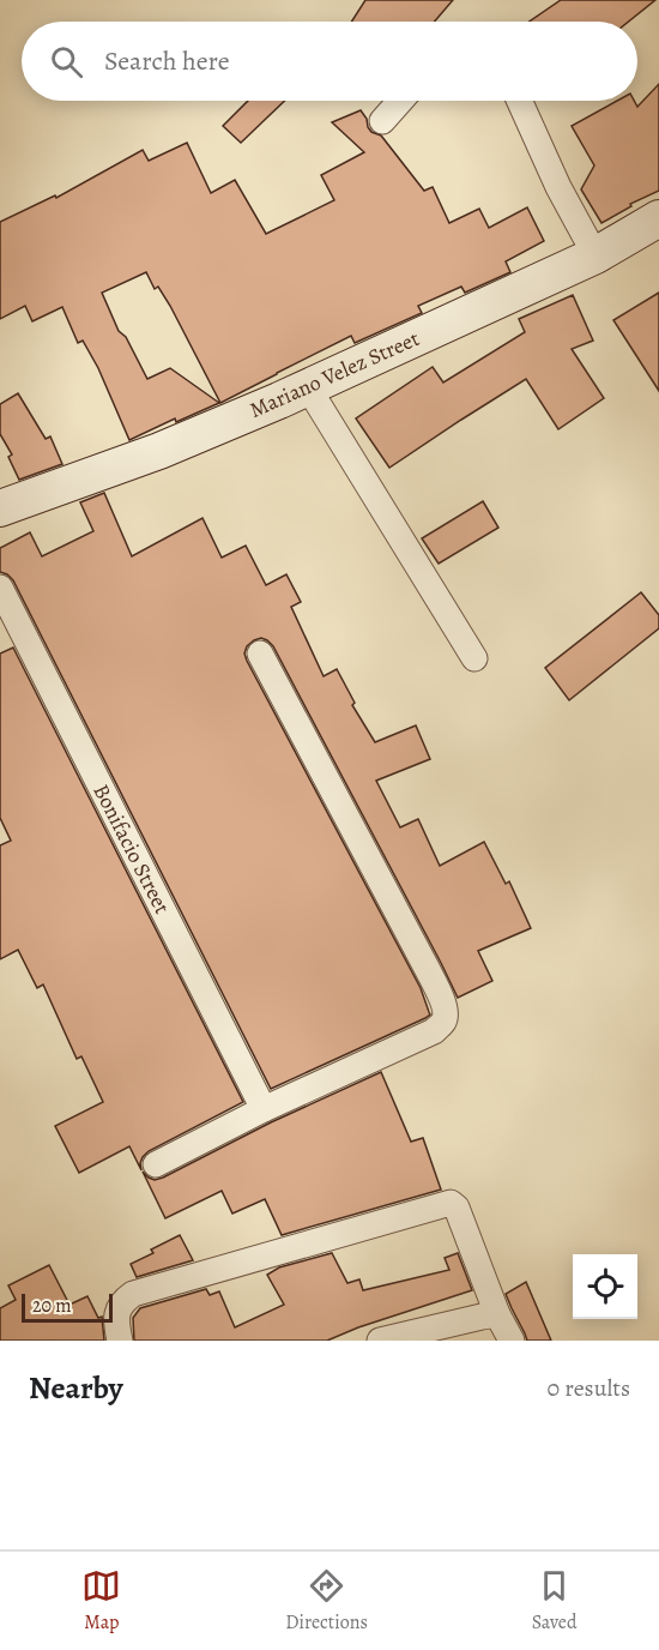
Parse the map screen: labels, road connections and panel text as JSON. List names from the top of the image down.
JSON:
{
  "streets": {
    "street": ["Mariano Velez Street", "Bonifacio Street"]
  },
  "scale_bar": "20 m",
  "page": {
    "search": "Search here",
    "scale": "20 m",
    "heading": ["Nearby", "0 results"],
    "nav": ["Map", "Directions", "Saved"]
  }
}
